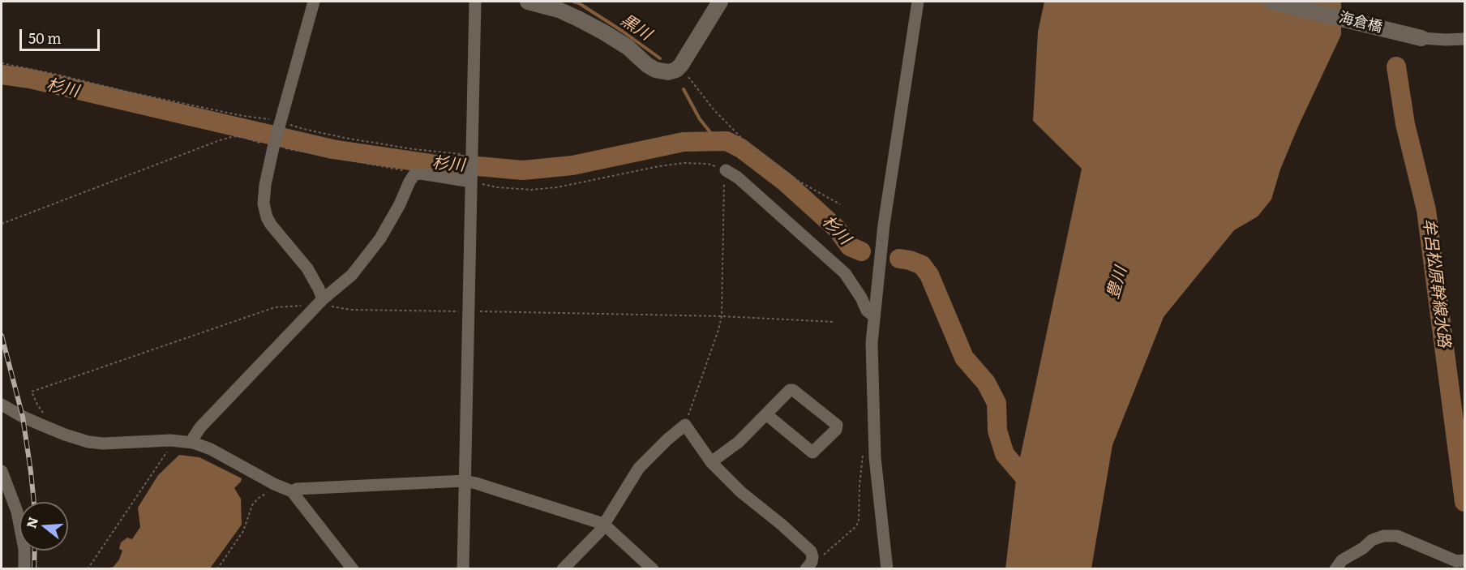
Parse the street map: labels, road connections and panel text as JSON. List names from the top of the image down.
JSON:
{
  "streets": {
    "street": ["海倉橋"]
  },
  "water": [
    "黒川",
    "杉川",
    "豊川",
    "牟呂松原幹線水路"
  ],
  "scale_bar": "50 m",
  "north": "left"
}
